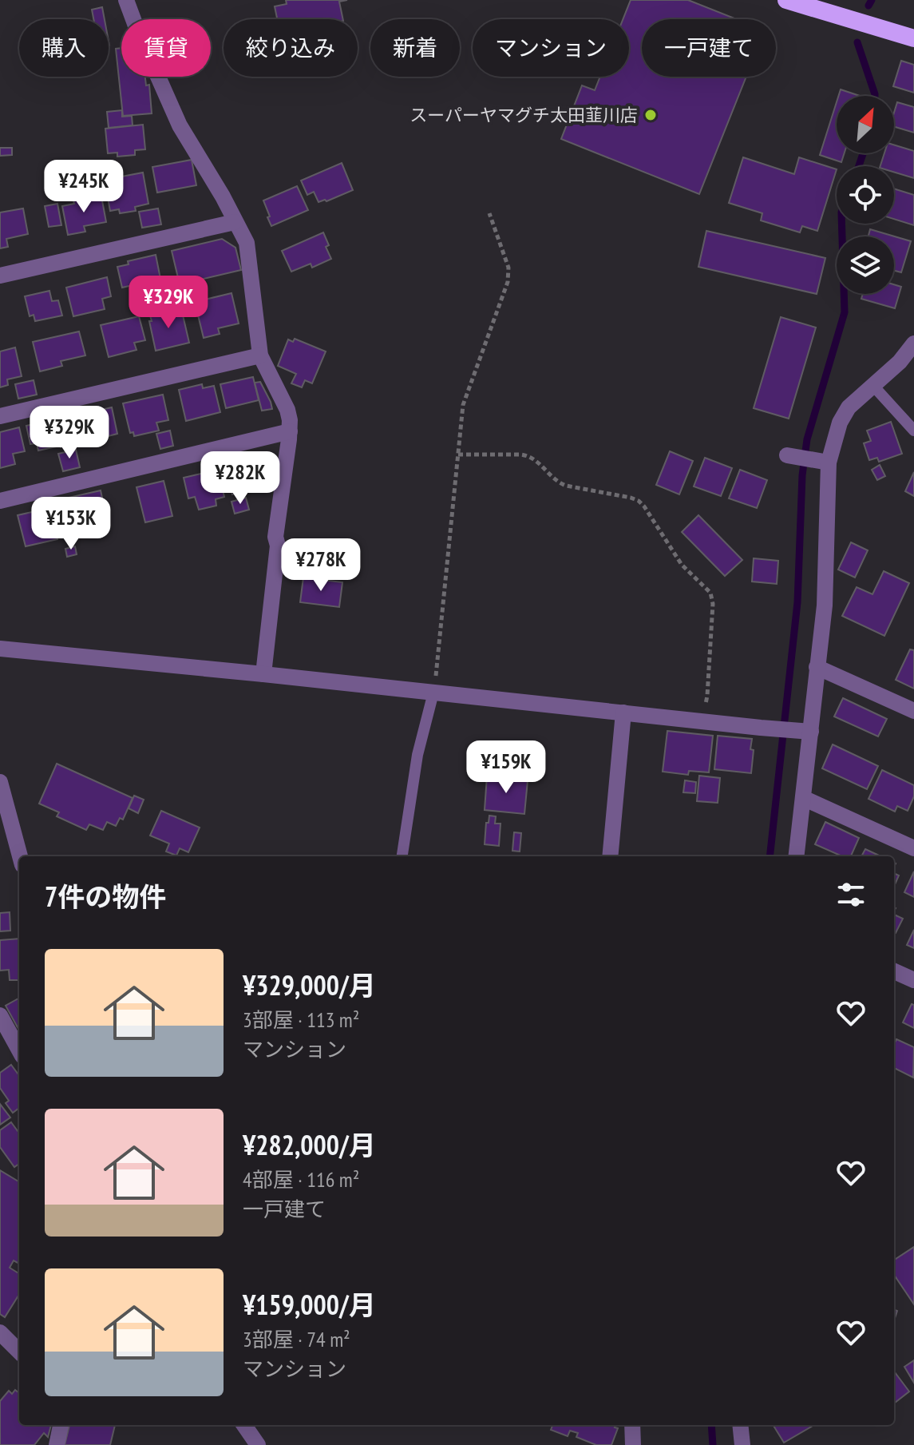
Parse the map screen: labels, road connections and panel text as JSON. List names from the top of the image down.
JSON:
{
  "places": ["スーパーヤマグチ太田韮川店"],
  "north": "top right",
  "page": {
    "chip": [
      "購入",
      "賃貸",
      "絞り込み",
      "新着",
      "マンション",
      "一戸建て"
    ],
    "price": [
      "¥245K",
      "¥329K",
      "¥329K",
      "¥282K",
      "¥153K",
      "¥278K",
      "¥159K"
    ],
    "heading": "7件の物件",
    "list": [
      {
        "name": "¥329,000/月",
        "note": "3部屋 · 113 m² · マンション"
      },
      {
        "name": "¥282,000/月",
        "note": "4部屋 · 116 m² · 一戸建て"
      },
      {
        "name": "¥159,000/月",
        "note": "3部屋 · 74 m² · マンション"
      }
    ]
  }
}
